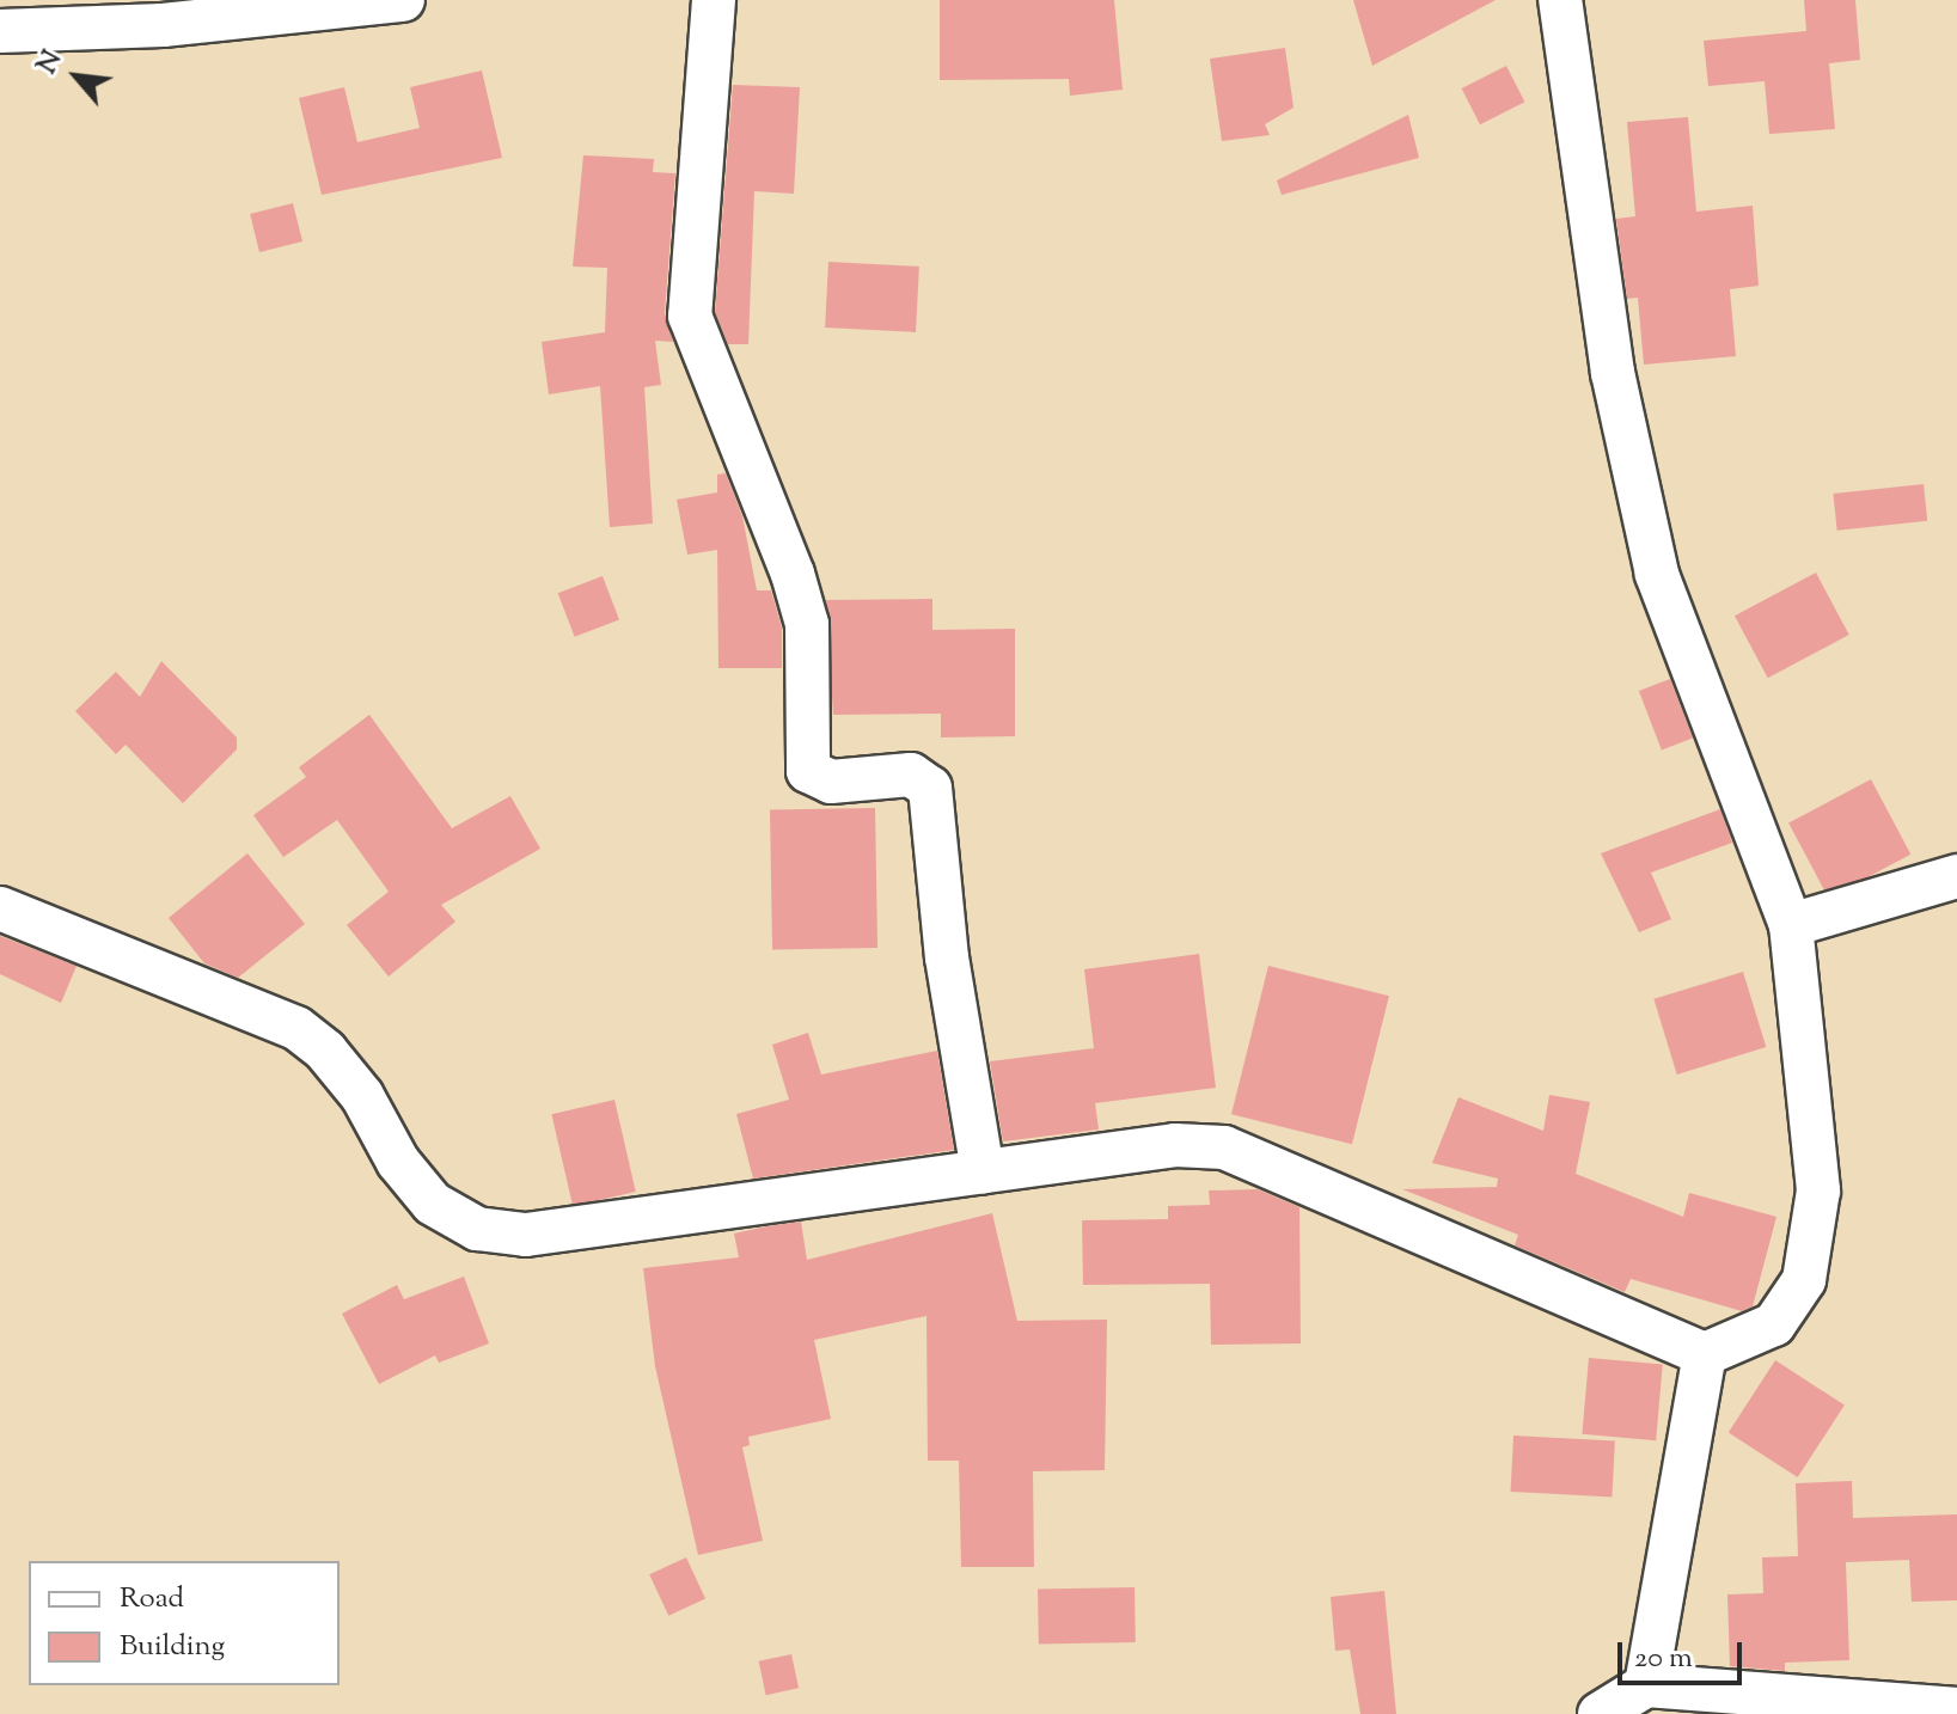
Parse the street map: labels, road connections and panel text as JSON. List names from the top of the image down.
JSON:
{
  "legend": ["Road", "Building"],
  "scale_bar": "20 m",
  "north": "top left"
}
